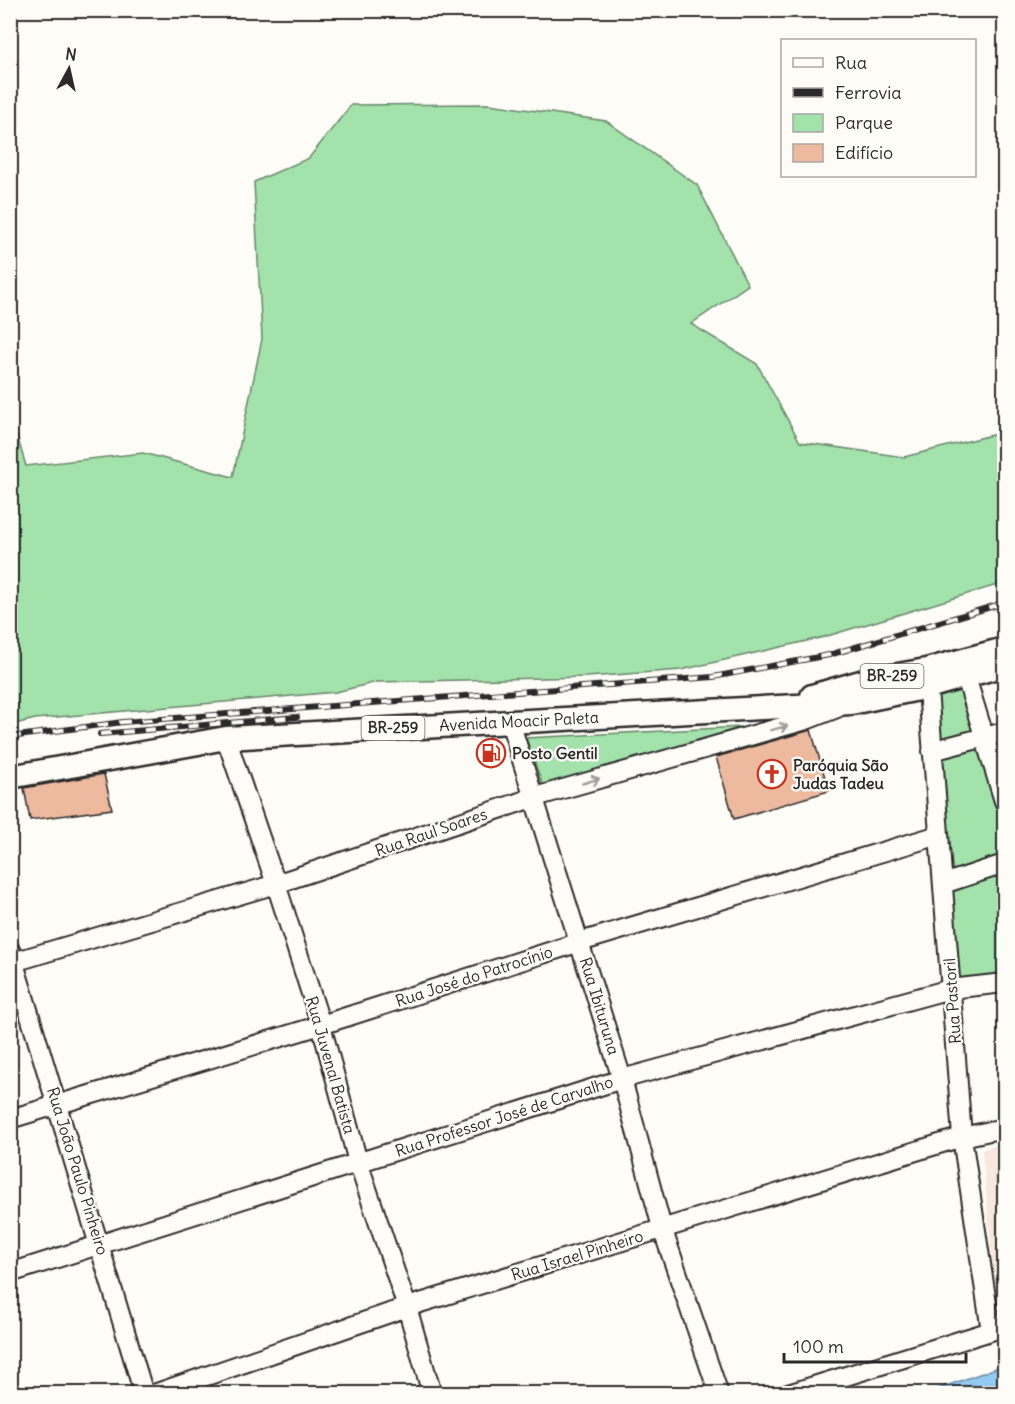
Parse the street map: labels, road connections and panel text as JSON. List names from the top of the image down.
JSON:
{
  "streets": {
    "main road": ["BR-259", "Avenida Moacir Paleta"],
    "street": [
      "Rua Raul Soares",
      "Rua José do Patrocínio",
      "Rua Pastoril",
      "Rua Ibituruna",
      "Rua Juvenal Batista",
      "Rua Professor José de Carvalho",
      "Rua João Paulo Pinheiro",
      "Rua Israel Pinheiro"
    ]
  },
  "crossings": [
    ["Avenida Moacir Paleta", "Rua Raul Soares"],
    ["Avenida Moacir Paleta", "Rua Pastoril"],
    ["Avenida Moacir Paleta", "Rua Ibituruna"],
    ["Avenida Moacir Paleta", "Rua Juvenal Batista"],
    ["Rua Raul Soares", "Rua Ibituruna"],
    ["Rua Raul Soares", "Rua Juvenal Batista"],
    ["Rua Raul Soares", "Rua João Paulo Pinheiro"],
    ["Rua José do Patrocínio", "Rua Pastoril"],
    ["Rua José do Patrocínio", "Rua Ibituruna"],
    ["Rua José do Patrocínio", "Rua Juvenal Batista"],
    ["Rua José do Patrocínio", "Rua João Paulo Pinheiro"],
    ["Rua Pastoril", "Rua Professor José de Carvalho"],
    ["Rua Pastoril", "Rua Israel Pinheiro"],
    ["Rua Ibituruna", "Rua Professor José de Carvalho"],
    ["Rua Ibituruna", "Rua Israel Pinheiro"],
    ["Rua Juvenal Batista", "Rua Professor José de Carvalho"],
    ["Rua Juvenal Batista", "Rua Israel Pinheiro"],
    ["Rua Professor José de Carvalho", "Rua João Paulo Pinheiro"]
  ],
  "one_way": ["Rua Raul Soares"],
  "places": {
    "fuel station": ["Posto Gentil"],
    "church": ["Paróquia São Judas Tadeu"]
  },
  "legend": [
    "Rua",
    "Ferrovia",
    "Parque",
    "Edifício"
  ],
  "scale_bar": "100 m",
  "north": "top"
}
